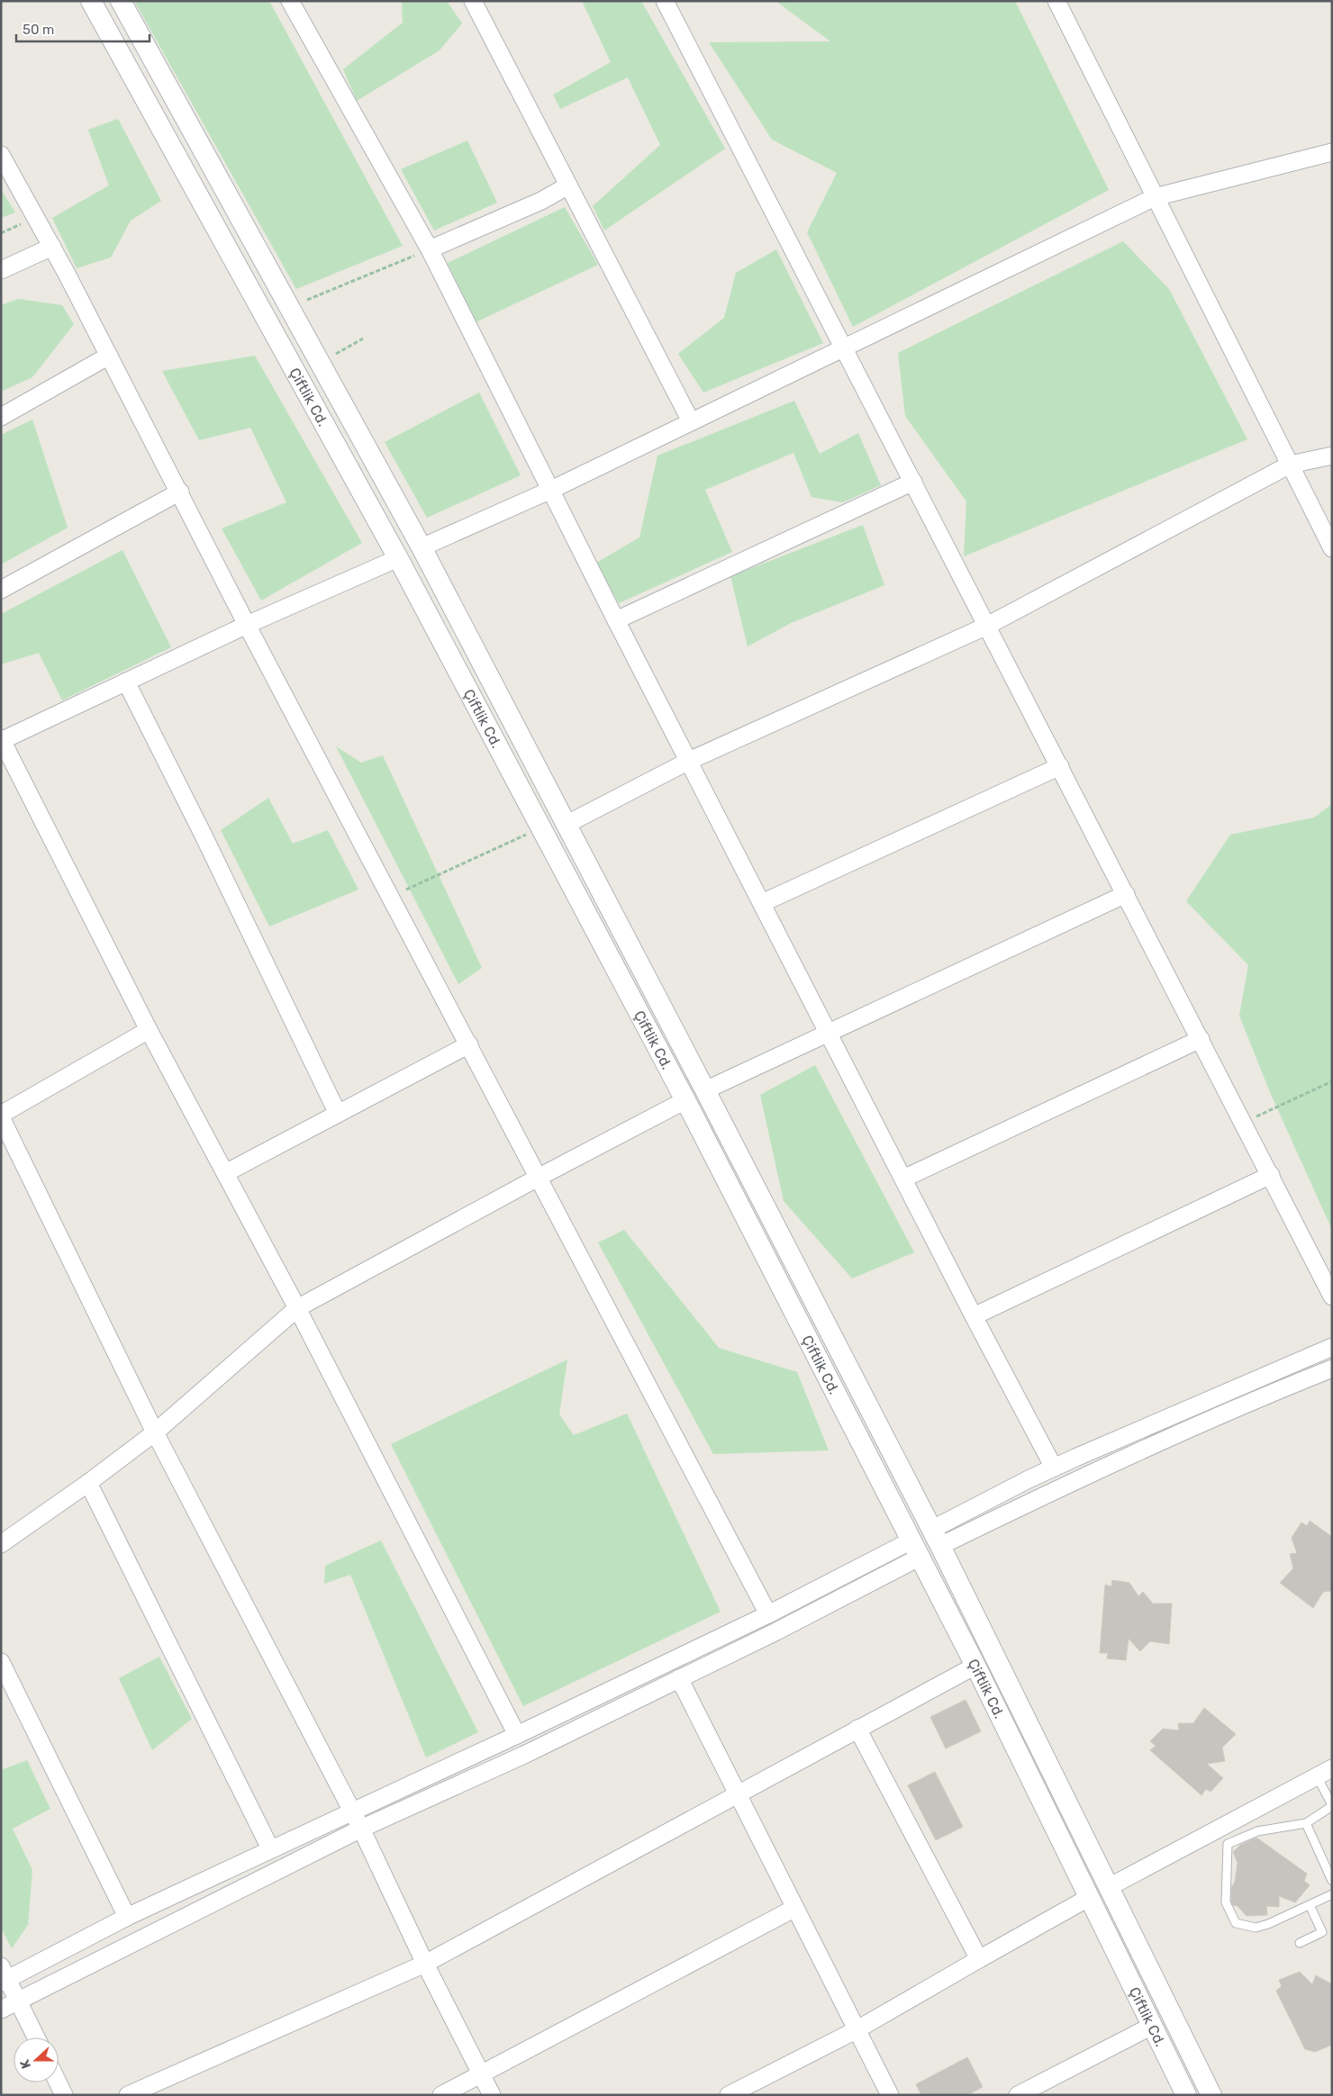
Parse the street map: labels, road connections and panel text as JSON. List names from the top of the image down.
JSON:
{
  "streets": {
    "street": ["Çiftlik Cd."]
  },
  "scale_bar": "50 m",
  "north": "left"
}
